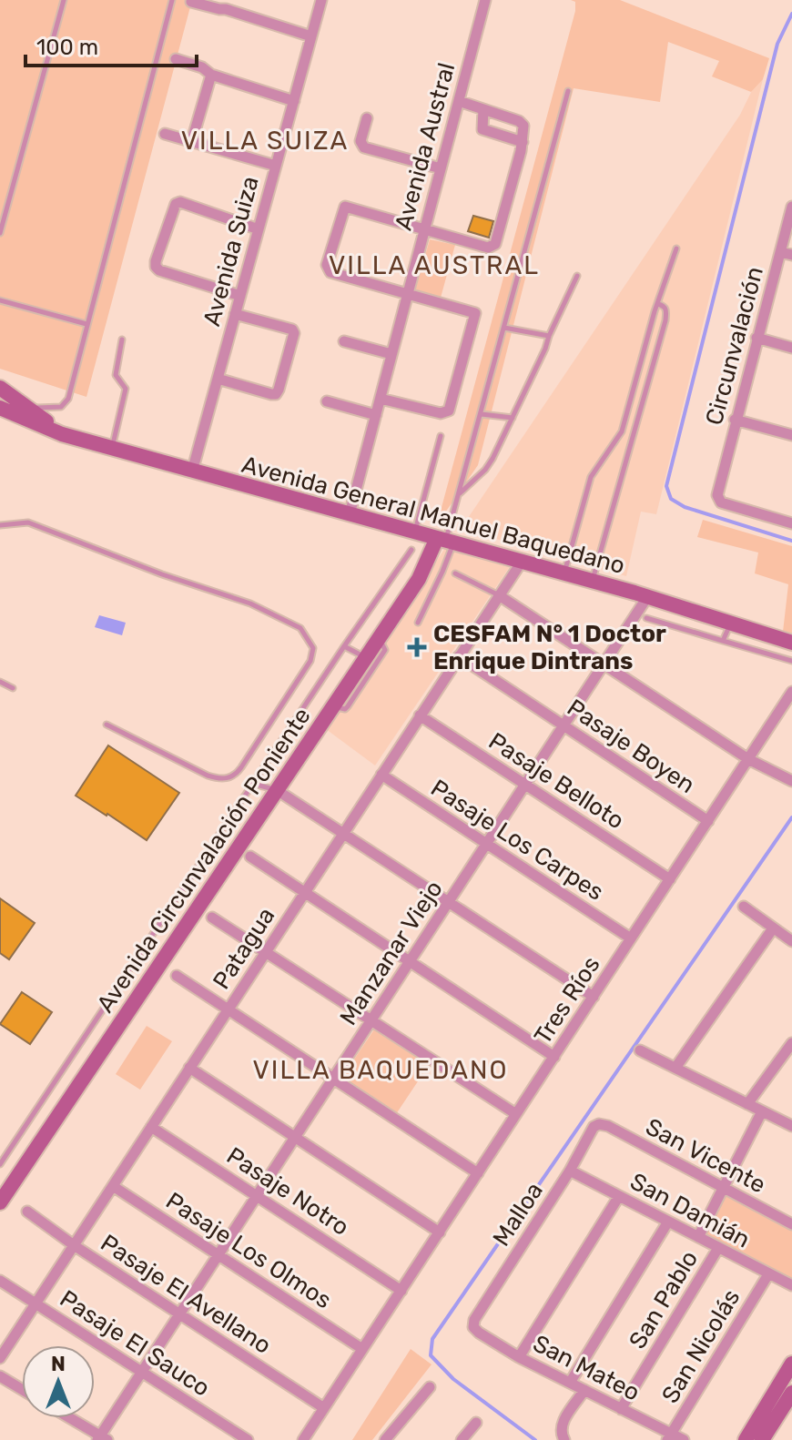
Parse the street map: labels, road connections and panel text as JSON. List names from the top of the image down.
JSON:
{
  "streets": {
    "street": [
      "Avenida Austral",
      "Avenida Suiza",
      "Circunvalación",
      "Avenida General Manuel Baquedano",
      "Pasaje Boyen",
      "Pasaje Belloto",
      "Pasaje Los Carpes",
      "Avenida Circunvalación Poniente",
      "Patagua",
      "Manzanar Viejo",
      "Tres Ríos",
      "San Vicente",
      "Pasaje Notro",
      "San Damián",
      "Malloa",
      "Pasaje Los Olmos",
      "Pasaje El Avellano",
      "San Pablo",
      "Pasaje El Sauco",
      "San Nicolás",
      "San Mateo"
    ]
  },
  "crossings": [
    ["Avenida Austral", "Avenida General Manuel Baquedano"],
    ["Avenida Suiza", "Avenida General Manuel Baquedano"],
    ["Avenida General Manuel Baquedano", "Avenida Circunvalación Poniente"],
    ["Avenida General Manuel Baquedano", "Patagua"],
    ["Avenida General Manuel Baquedano", "Manzanar Viejo"],
    ["Pasaje Boyen", "Patagua"],
    ["Pasaje Boyen", "Manzanar Viejo"],
    ["Pasaje Boyen", "Tres Ríos"],
    ["Pasaje Belloto", "Patagua"],
    ["Pasaje Belloto", "Manzanar Viejo"],
    ["Pasaje Belloto", "Tres Ríos"],
    ["Pasaje Los Carpes", "Patagua"],
    ["Pasaje Los Carpes", "Manzanar Viejo"],
    ["Pasaje Los Carpes", "Tres Ríos"],
    ["Patagua", "Pasaje Notro"],
    ["Patagua", "Pasaje Los Olmos"],
    ["Patagua", "Pasaje El Avellano"],
    ["Patagua", "Pasaje El Sauco"],
    ["Manzanar Viejo", "Pasaje Notro"],
    ["Manzanar Viejo", "Pasaje Los Olmos"],
    ["Manzanar Viejo", "Pasaje El Avellano"],
    ["Manzanar Viejo", "Pasaje El Sauco"],
    ["Tres Ríos", "Pasaje Notro"],
    ["Tres Ríos", "Pasaje Los Olmos"],
    ["Tres Ríos", "Pasaje El Avellano"],
    ["San Vicente", "Malloa"],
    ["San Damián", "Malloa"],
    ["San Damián", "San Pablo"],
    ["San Damián", "San Nicolás"],
    ["Malloa", "San Mateo"],
    ["San Pablo", "San Mateo"],
    ["San Nicolás", "San Mateo"]
  ],
  "districts": ["VILLA SUIZA", "VILLA AUSTRAL", "VILLA BAQUEDANO"],
  "places": {
    "health": ["CESFAM N° 1 Doctor Enrique Dintrans"]
  },
  "scale_bar": "100 m",
  "north": "top"
}
